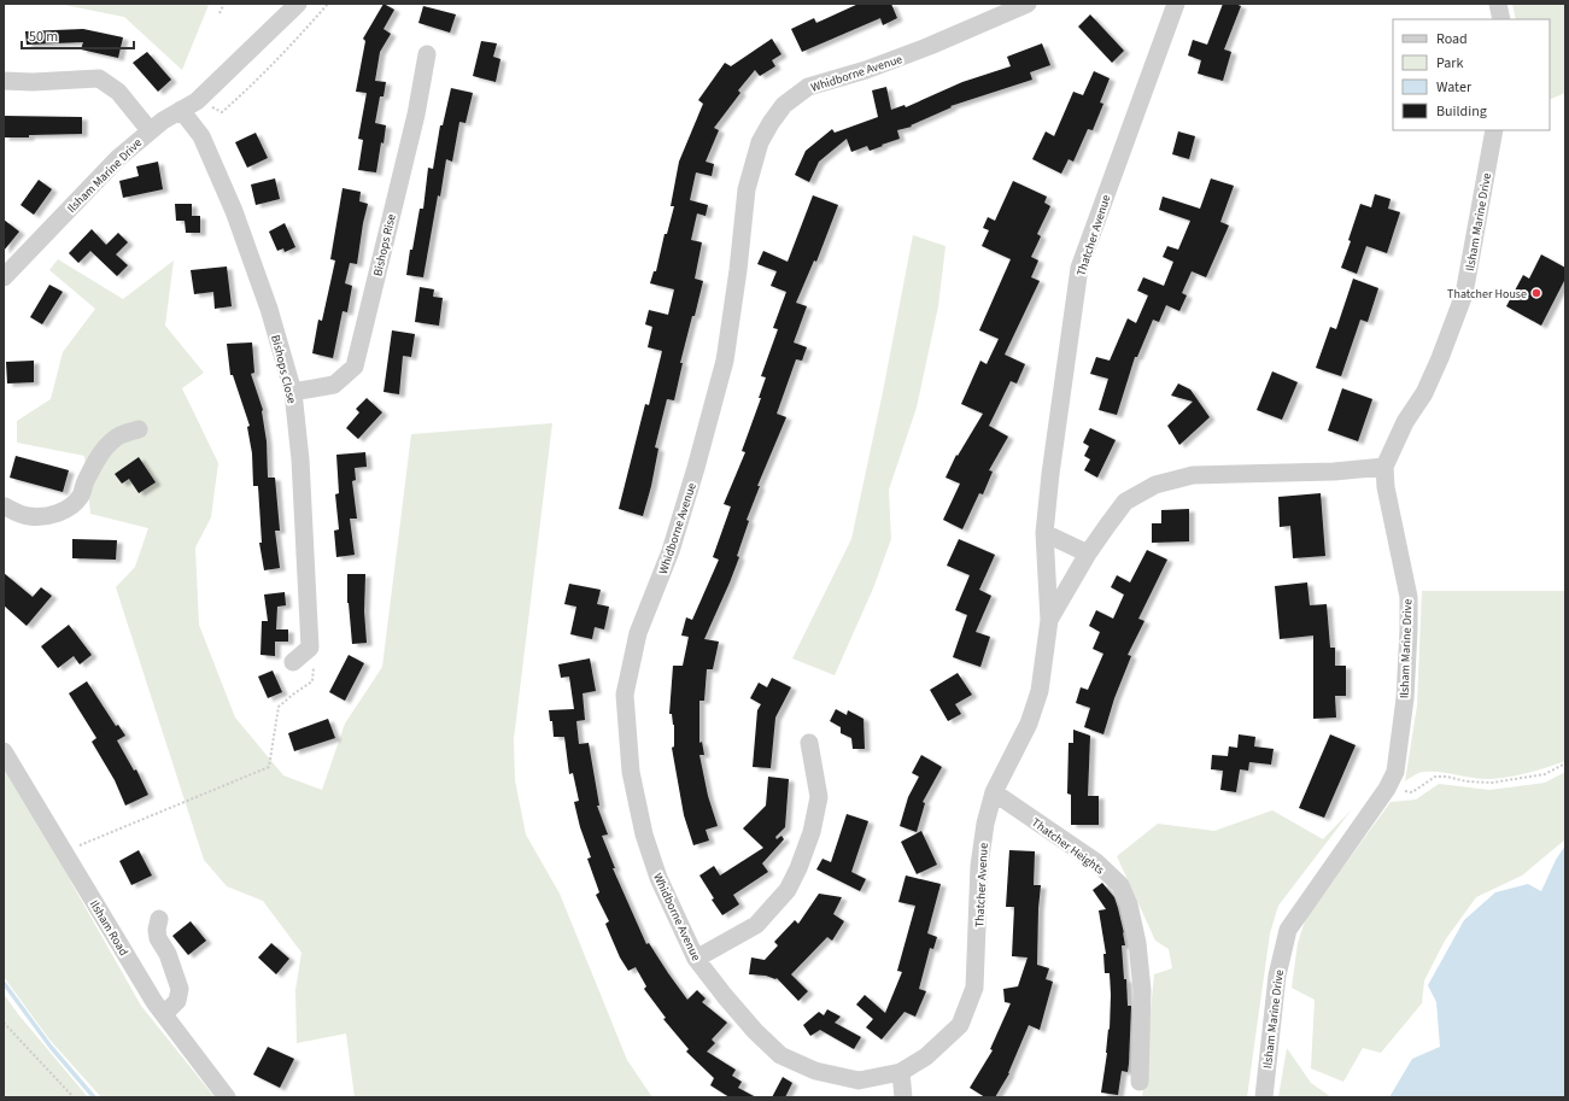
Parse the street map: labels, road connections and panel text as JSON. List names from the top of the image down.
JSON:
{
  "streets": {
    "street": [
      "Whidborne Avenue",
      "Ilsham Marine Drive",
      "Thatcher Avenue",
      "Bishops Rise",
      "Bishops Close",
      "Thatcher Heights",
      "Ilsham Road"
    ]
  },
  "crossings": [
    ["Whidborne Avenue", "Thatcher Avenue"],
    ["Ilsham Marine Drive", "Thatcher Avenue"],
    ["Ilsham Marine Drive", "Bishops Close"],
    ["Thatcher Avenue", "Thatcher Heights"],
    ["Bishops Rise", "Bishops Close"]
  ],
  "places": ["Thatcher House"],
  "legend": [
    "Road",
    "Park",
    "Water",
    "Building"
  ],
  "scale_bar": "50 m"
}
